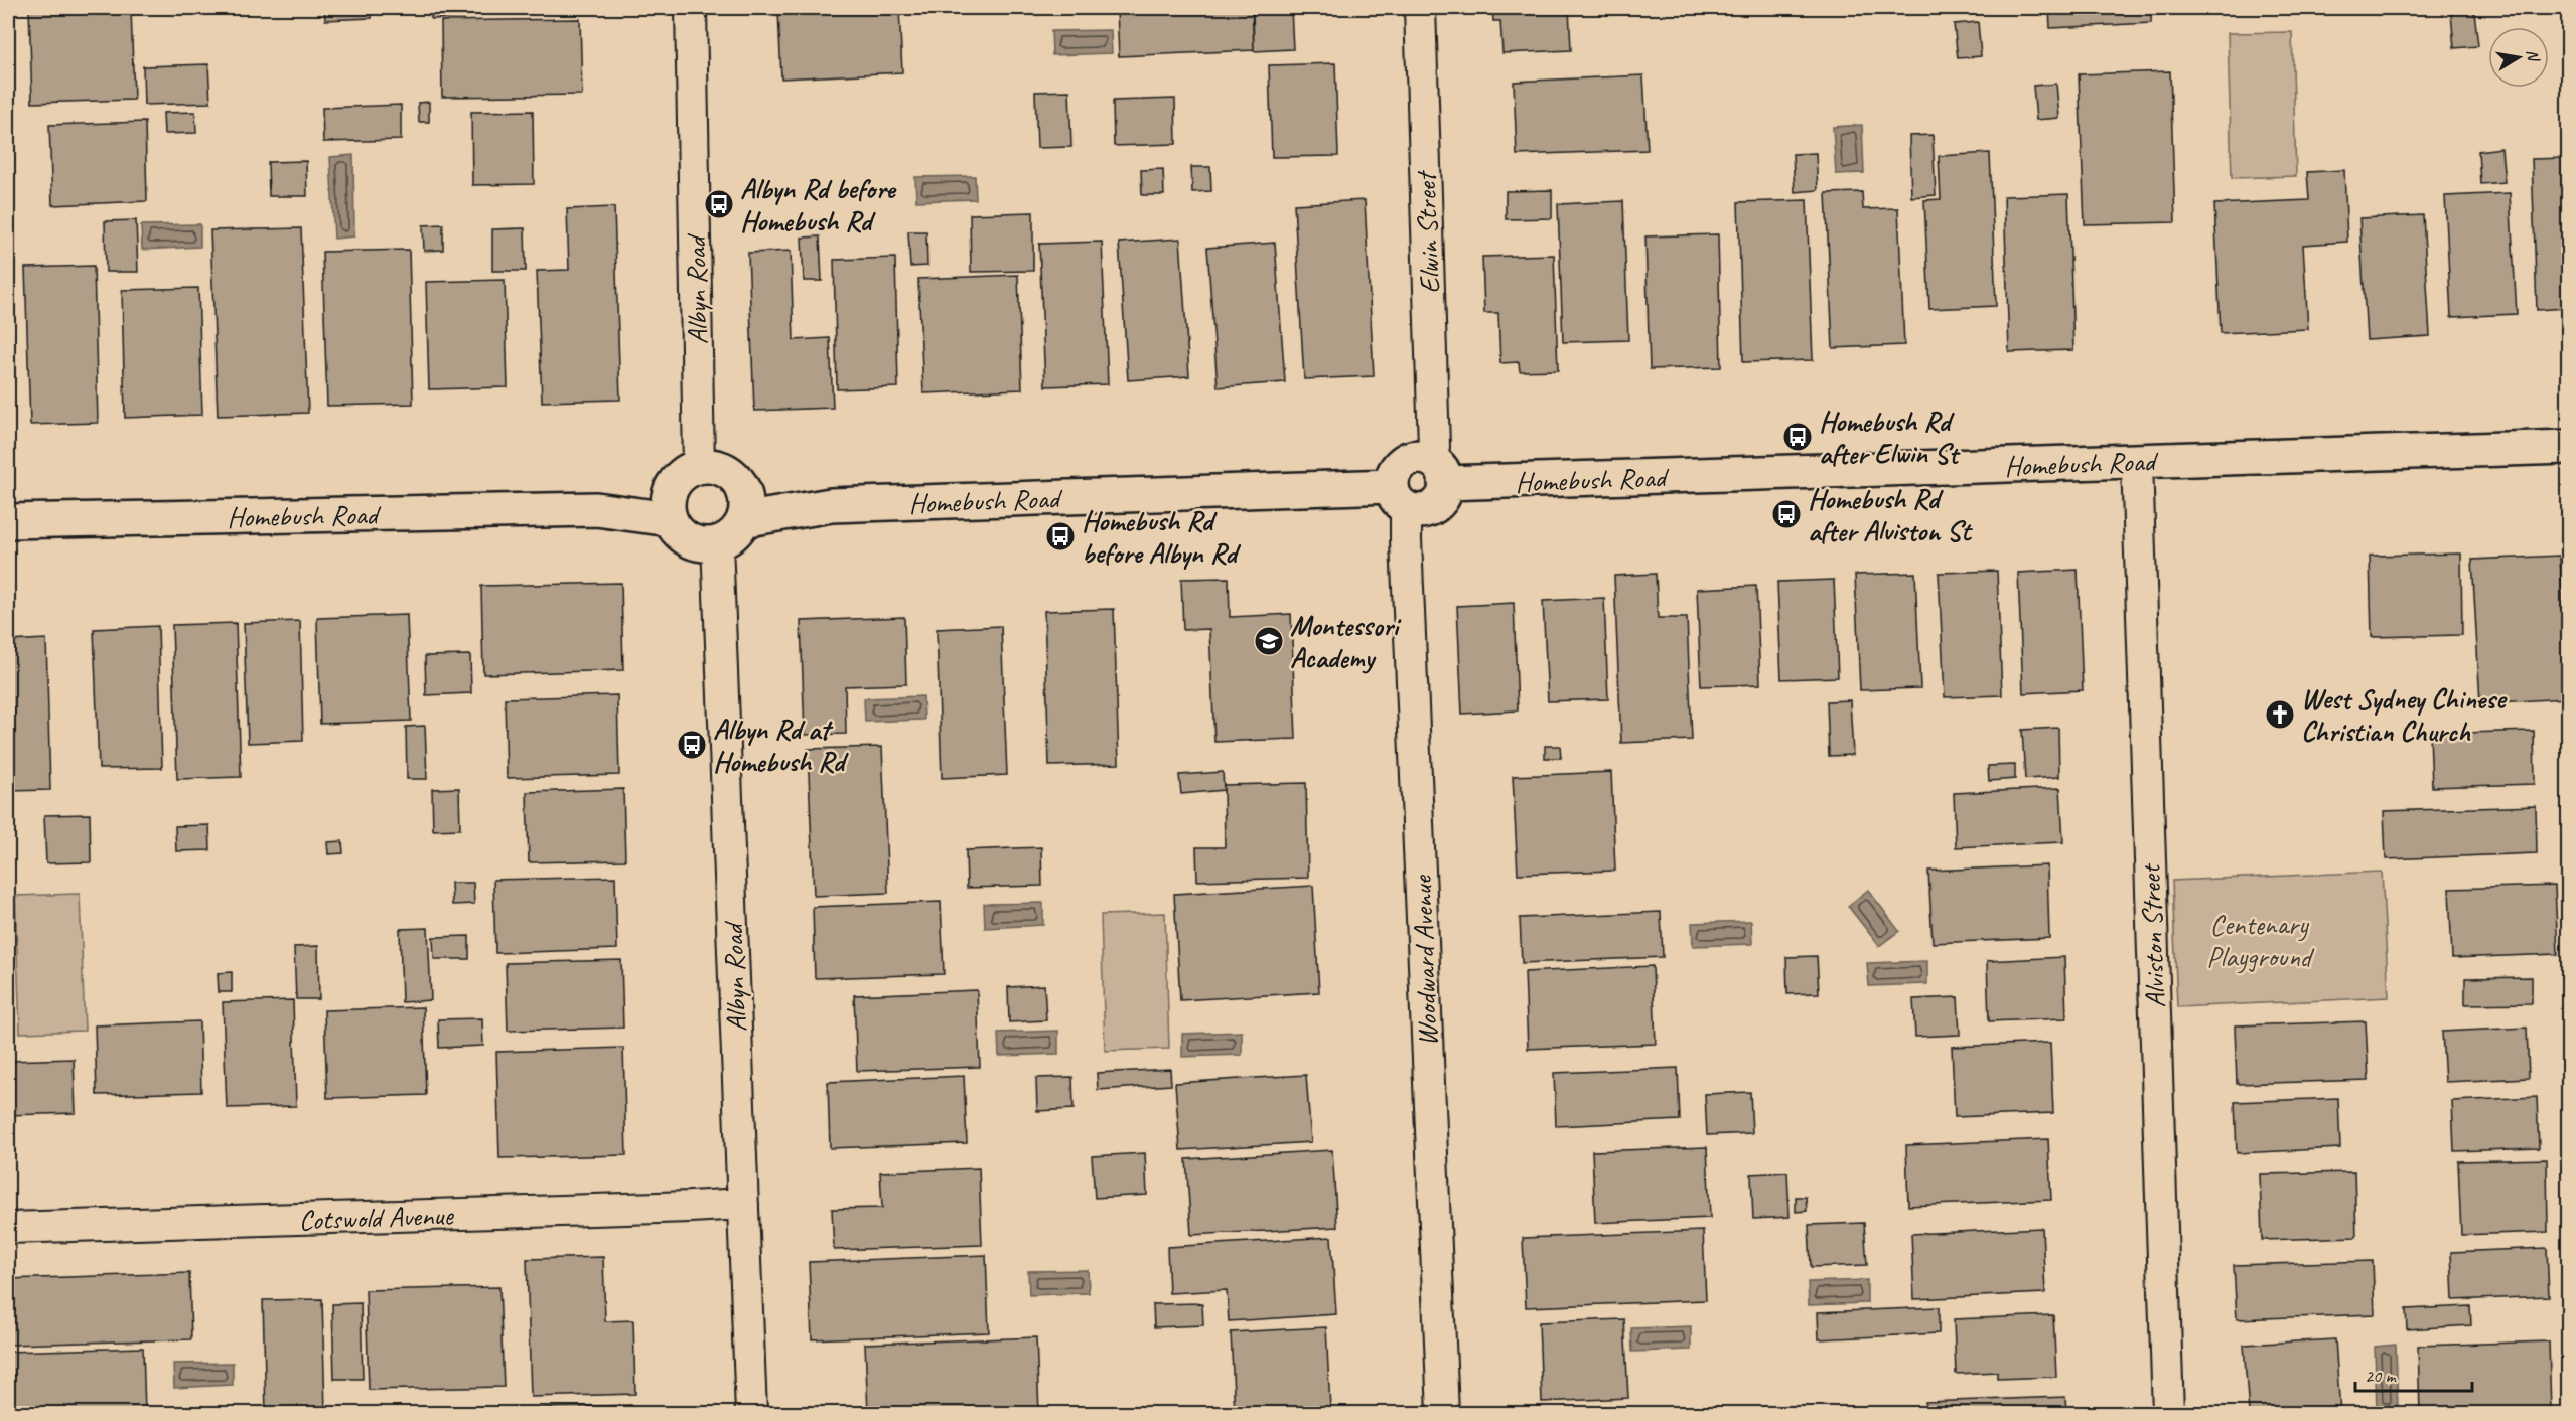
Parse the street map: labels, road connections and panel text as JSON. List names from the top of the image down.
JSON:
{
  "streets": {
    "main road": ["Homebush Road"],
    "street": [
      "Elwin Street",
      "Albyn Road",
      "Alviston Street",
      "Woodward Avenue",
      "Cotswold Avenue"
    ]
  },
  "crossings": [
    ["Elwin Street", "Homebush Road"],
    ["Elwin Street", "Woodward Avenue"],
    ["Albyn Road", "Homebush Road"],
    ["Albyn Road", "Cotswold Avenue"],
    ["Homebush Road", "Alviston Street"],
    ["Homebush Road", "Woodward Avenue"]
  ],
  "parks": ["Centenary Playground"],
  "places": {
    "bus stop": [
      "Albyn Rd before Homebush Rd",
      "Homebush Rd after Elwin St",
      "Homebush Rd after Alviston St",
      "Homebush Rd before Albyn Rd",
      "Albyn Rd at Homebush Rd"
    ],
    "school or university": ["Montessori Academy"],
    "church": ["West Sydney Chinese Christian Church"]
  },
  "scale_bar": "20 m",
  "north": "right"
}
